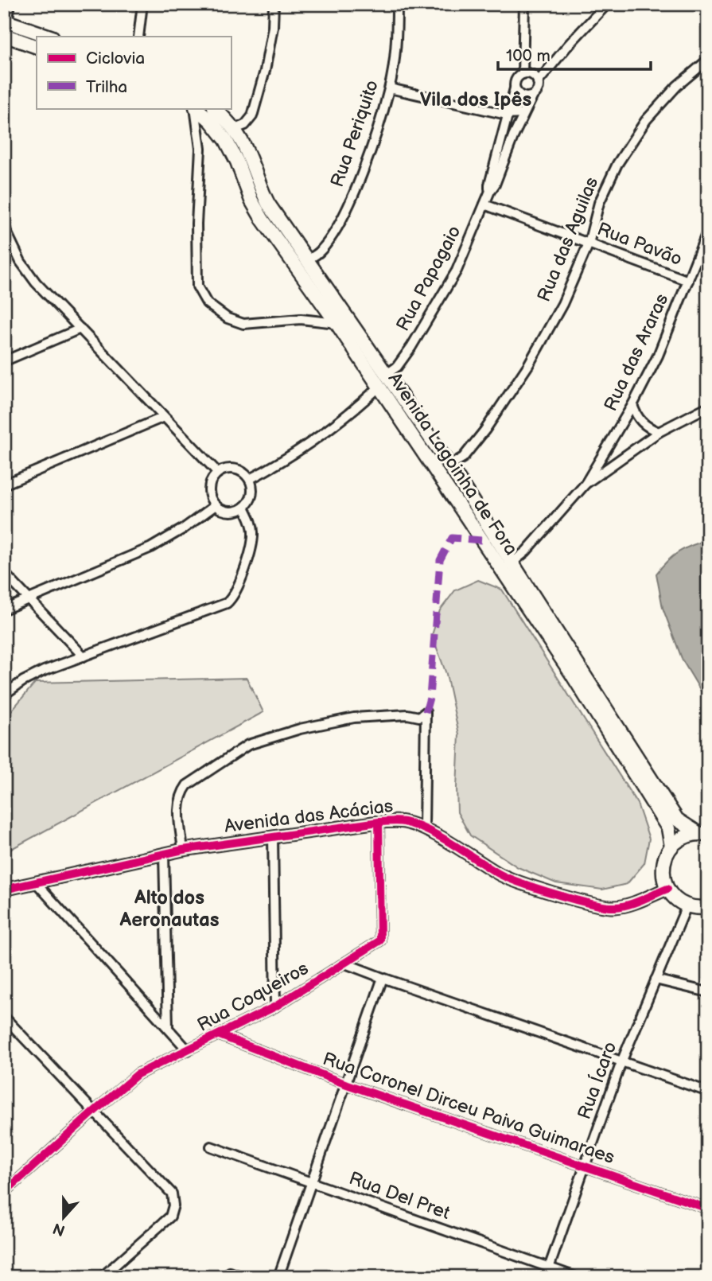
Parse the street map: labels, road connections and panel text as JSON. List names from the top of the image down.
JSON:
{
  "streets": {
    "main road": ["Avenida Lagoinha de Fora"],
    "street": [
      "Rua Periquito",
      "Rua das Aguilas",
      "Rua Pavão",
      "Rua Papagaio",
      "Rua das Araras",
      "Avenida das Acácias",
      "Rua Coqueiros",
      "Rua Ícaro",
      "Rua Coronel Dirceu Paiva Guimaraes",
      "Rua Del Pret"
    ]
  },
  "crossings": [
    ["Rua Periquito", "Avenida Lagoinha de Fora"],
    ["Rua das Aguilas", "Rua Pavão"],
    ["Rua das Aguilas", "Avenida Lagoinha de Fora"],
    ["Rua Pavão", "Rua Papagaio"],
    ["Rua Pavão", "Rua das Araras"],
    ["Rua Papagaio", "Avenida Lagoinha de Fora"],
    ["Avenida das Acácias", "Rua Coqueiros"],
    ["Rua Coqueiros", "Rua Coronel Dirceu Paiva Guimaraes"],
    ["Rua Ícaro", "Rua Coronel Dirceu Paiva Guimaraes"],
    ["Rua Ícaro", "Rua Del Pret"]
  ],
  "districts": ["Vila dos Ipês", "Alto dos Aeronautas"],
  "legend": ["Ciclovia", "Trilha"],
  "scale_bar": "100 m",
  "north": "bottom"
}
